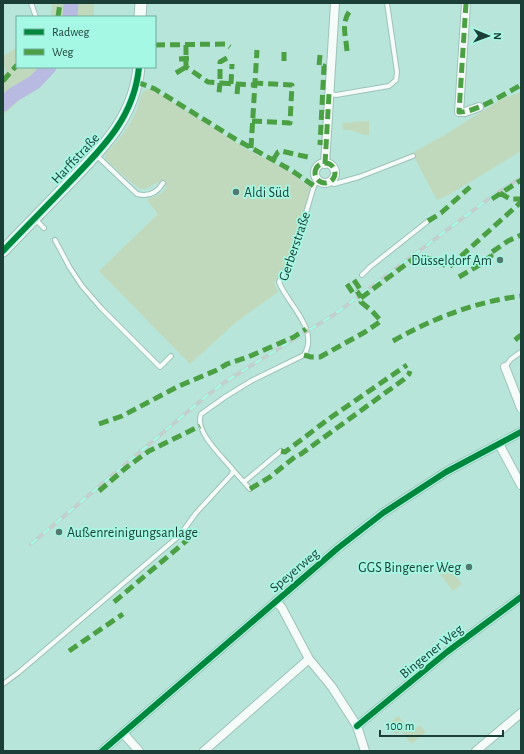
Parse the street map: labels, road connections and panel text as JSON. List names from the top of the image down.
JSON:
{
  "streets": {
    "street": [
      "Harffstraße",
      "Gerberstraße",
      "Speyerweg",
      "Bingener Weg"
    ]
  },
  "places": [
    "Aldi Süd",
    "Düsseldorf Am",
    "Außenreinigungsanlage",
    "GGS Bingener Weg"
  ],
  "legend": ["Radweg", "Weg"],
  "scale_bar": "100 m",
  "north": "right"
}
